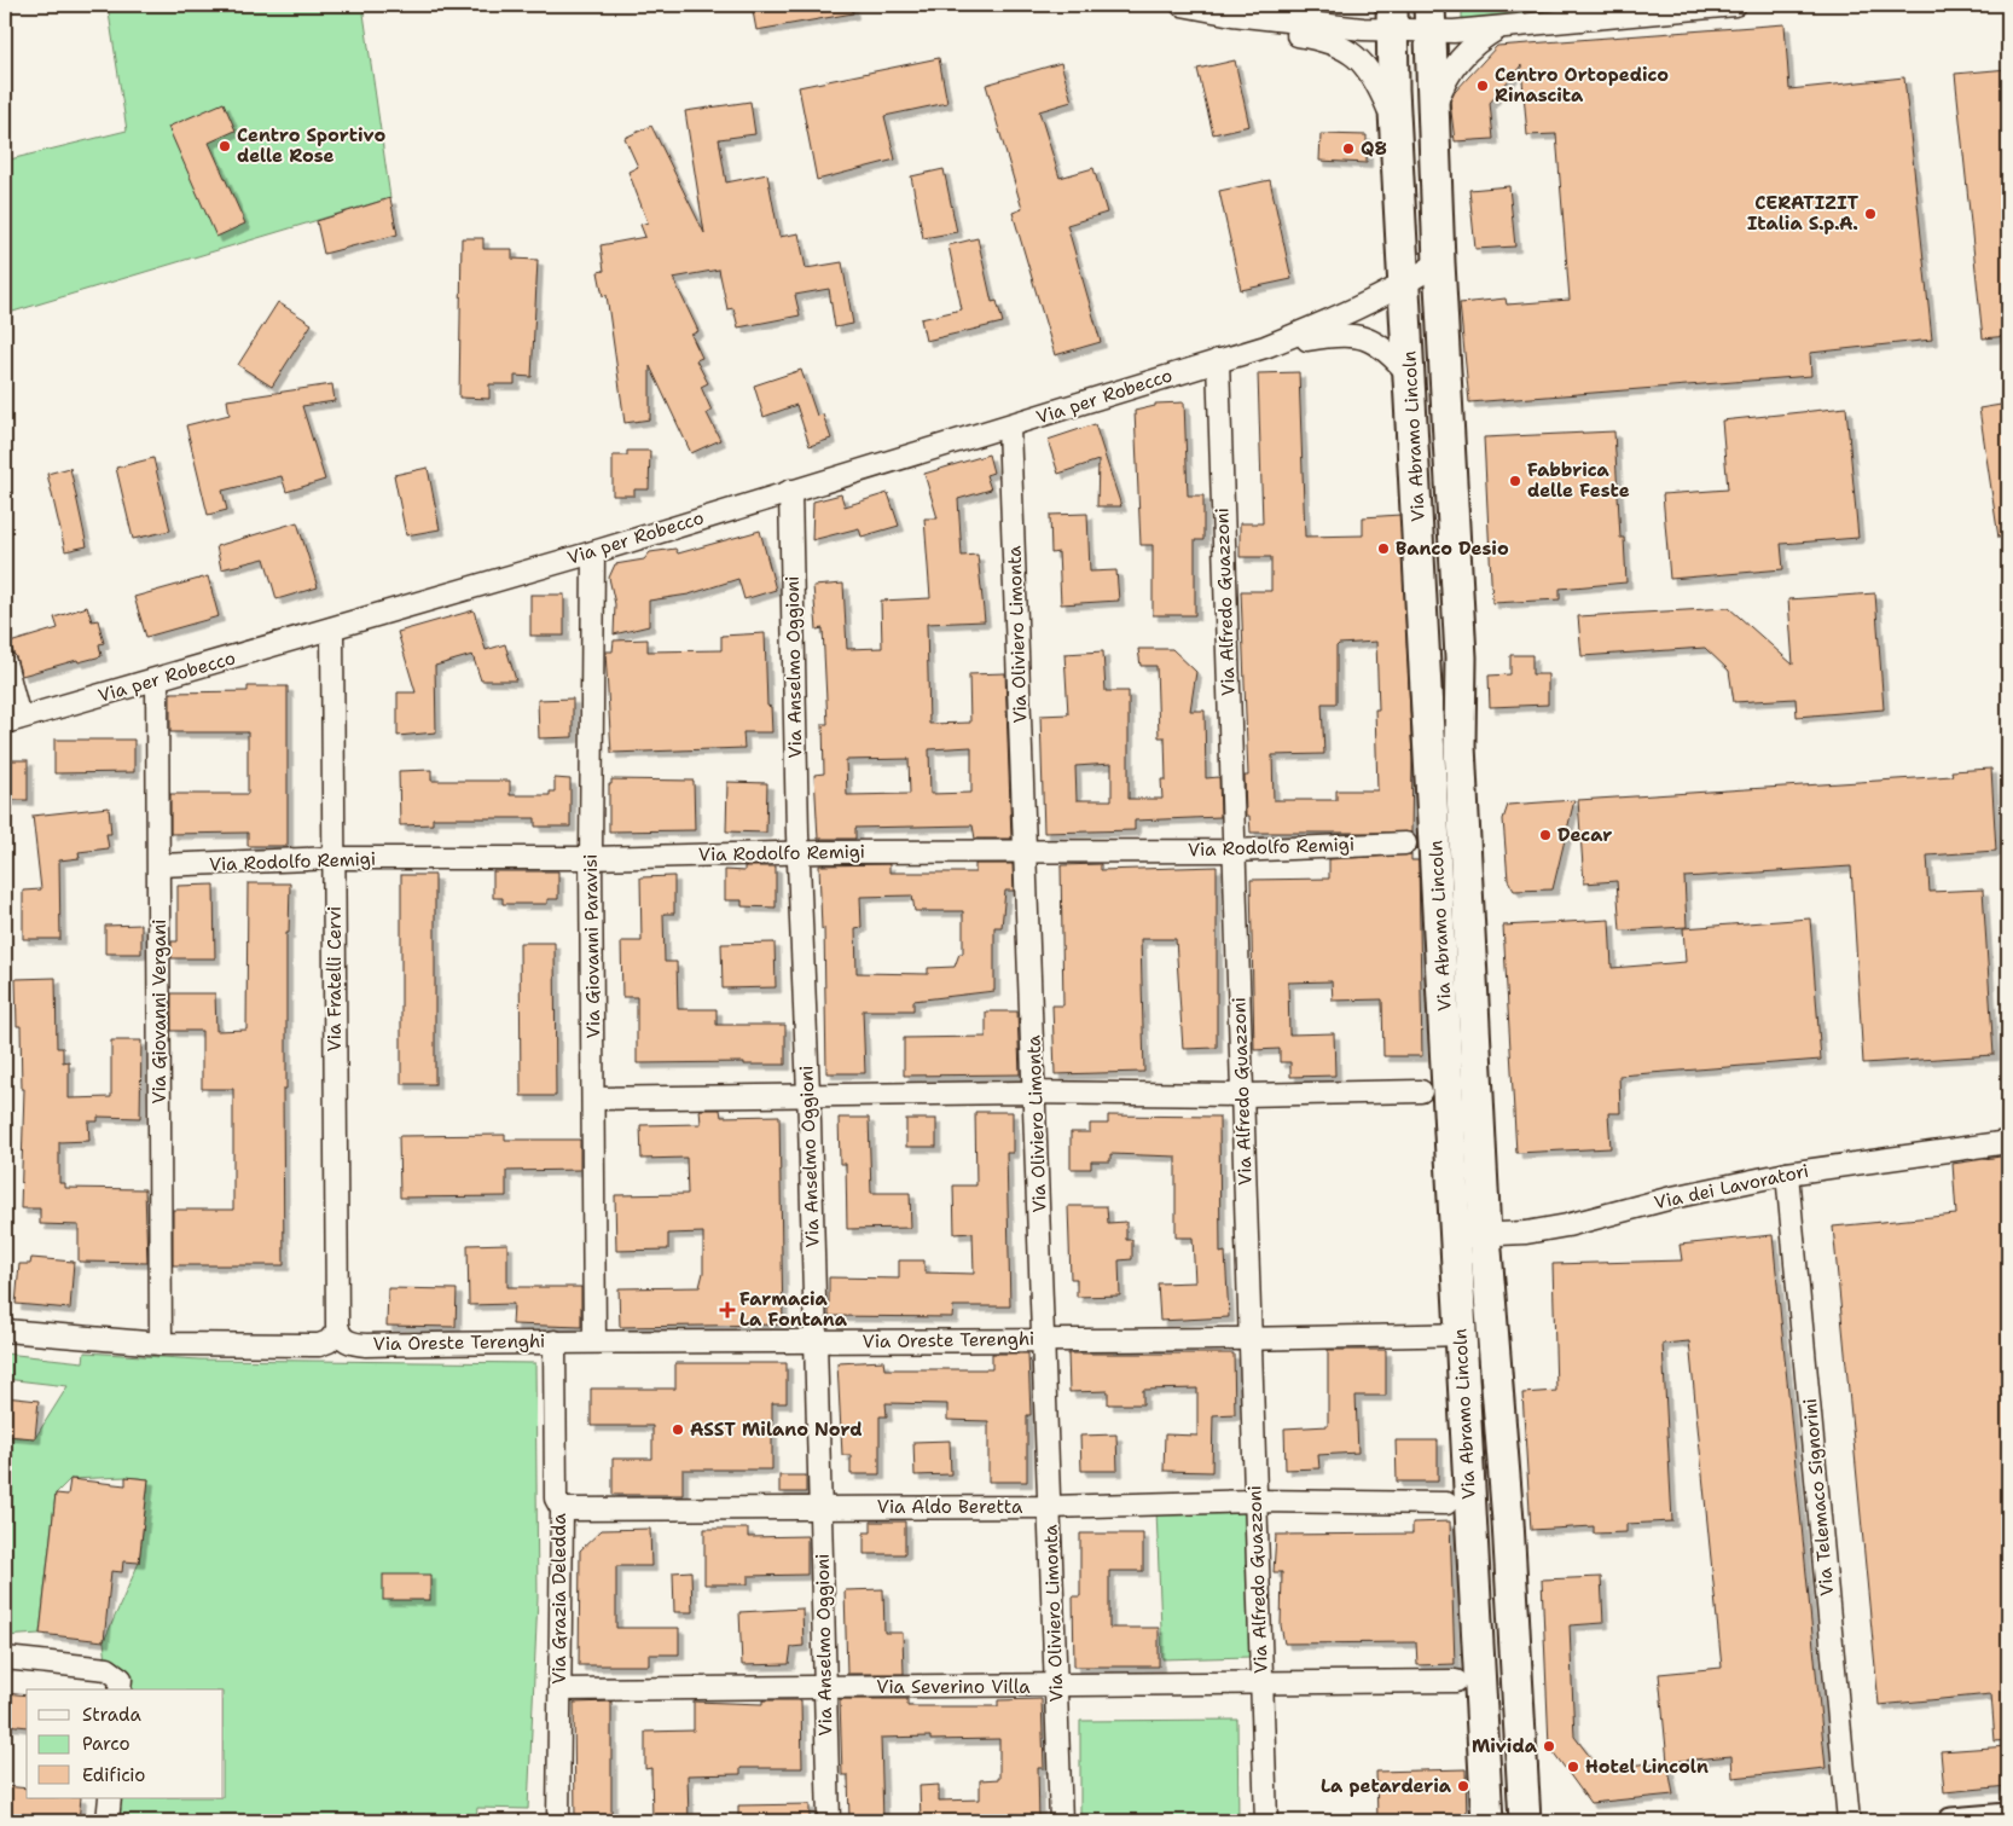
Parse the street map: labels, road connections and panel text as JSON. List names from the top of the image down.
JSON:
{
  "streets": {
    "main road": ["Via Abramo Lincoln"],
    "street": [
      "Via per Robecco",
      "Via Alfredo Guazzoni",
      "Via Oliviero Limonta",
      "Via Anselmo Oggioni",
      "Via Rodolfo Remigi",
      "Via Giovanni Paravisi",
      "Via Fratelli Cervi",
      "Via Giovanni Vergani",
      "Via dei Lavoratori",
      "Via Oreste Terenghi",
      "Via Telemaco Signorini",
      "Via Aldo Beretta",
      "Via Grazia Deledda",
      "Via Severino Villa"
    ]
  },
  "crossings": [
    ["Via per Robecco", "Via Abramo Lincoln"],
    ["Via per Robecco", "Via Alfredo Guazzoni"],
    ["Via per Robecco", "Via Oliviero Limonta"],
    ["Via per Robecco", "Via Anselmo Oggioni"],
    ["Via per Robecco", "Via Giovanni Paravisi"],
    ["Via per Robecco", "Via Fratelli Cervi"],
    ["Via per Robecco", "Via Giovanni Vergani"],
    ["Via Abramo Lincoln", "Via dei Lavoratori"],
    ["Via Abramo Lincoln", "Via Oreste Terenghi"],
    ["Via Alfredo Guazzoni", "Via Rodolfo Remigi"],
    ["Via Alfredo Guazzoni", "Via Oreste Terenghi"],
    ["Via Alfredo Guazzoni", "Via Aldo Beretta"],
    ["Via Alfredo Guazzoni", "Via Severino Villa"],
    ["Via Oliviero Limonta", "Via Rodolfo Remigi"],
    ["Via Oliviero Limonta", "Via Oreste Terenghi"],
    ["Via Oliviero Limonta", "Via Aldo Beretta"],
    ["Via Oliviero Limonta", "Via Severino Villa"],
    ["Via Anselmo Oggioni", "Via Rodolfo Remigi"],
    ["Via Anselmo Oggioni", "Via Oreste Terenghi"],
    ["Via Anselmo Oggioni", "Via Aldo Beretta"],
    ["Via Anselmo Oggioni", "Via Severino Villa"],
    ["Via Rodolfo Remigi", "Via Giovanni Paravisi"],
    ["Via Rodolfo Remigi", "Via Fratelli Cervi"],
    ["Via Rodolfo Remigi", "Via Giovanni Vergani"],
    ["Via Giovanni Paravisi", "Via Oreste Terenghi"],
    ["Via Fratelli Cervi", "Via Oreste Terenghi"],
    ["Via dei Lavoratori", "Via Telemaco Signorini"],
    ["Via Oreste Terenghi", "Via Grazia Deledda"],
    ["Via Aldo Beretta", "Via Grazia Deledda"],
    ["Via Grazia Deledda", "Via Severino Villa"]
  ],
  "places": {
    "other": [
      "Centro Ortopedico Rinascita",
      "Centro Sportivo delle Rose",
      "Q8",
      "CERATIZIT Italia S.p.A.",
      "Fabbrica delle Feste",
      "Banco Desio",
      "Decar",
      "ASST Milano Nord",
      "Mivida",
      "Hotel Lincoln",
      "La petarderia"
    ],
    "health": ["Farmacia La Fontana"]
  },
  "legend": ["Strada", "Parco", "Edificio"]
}
